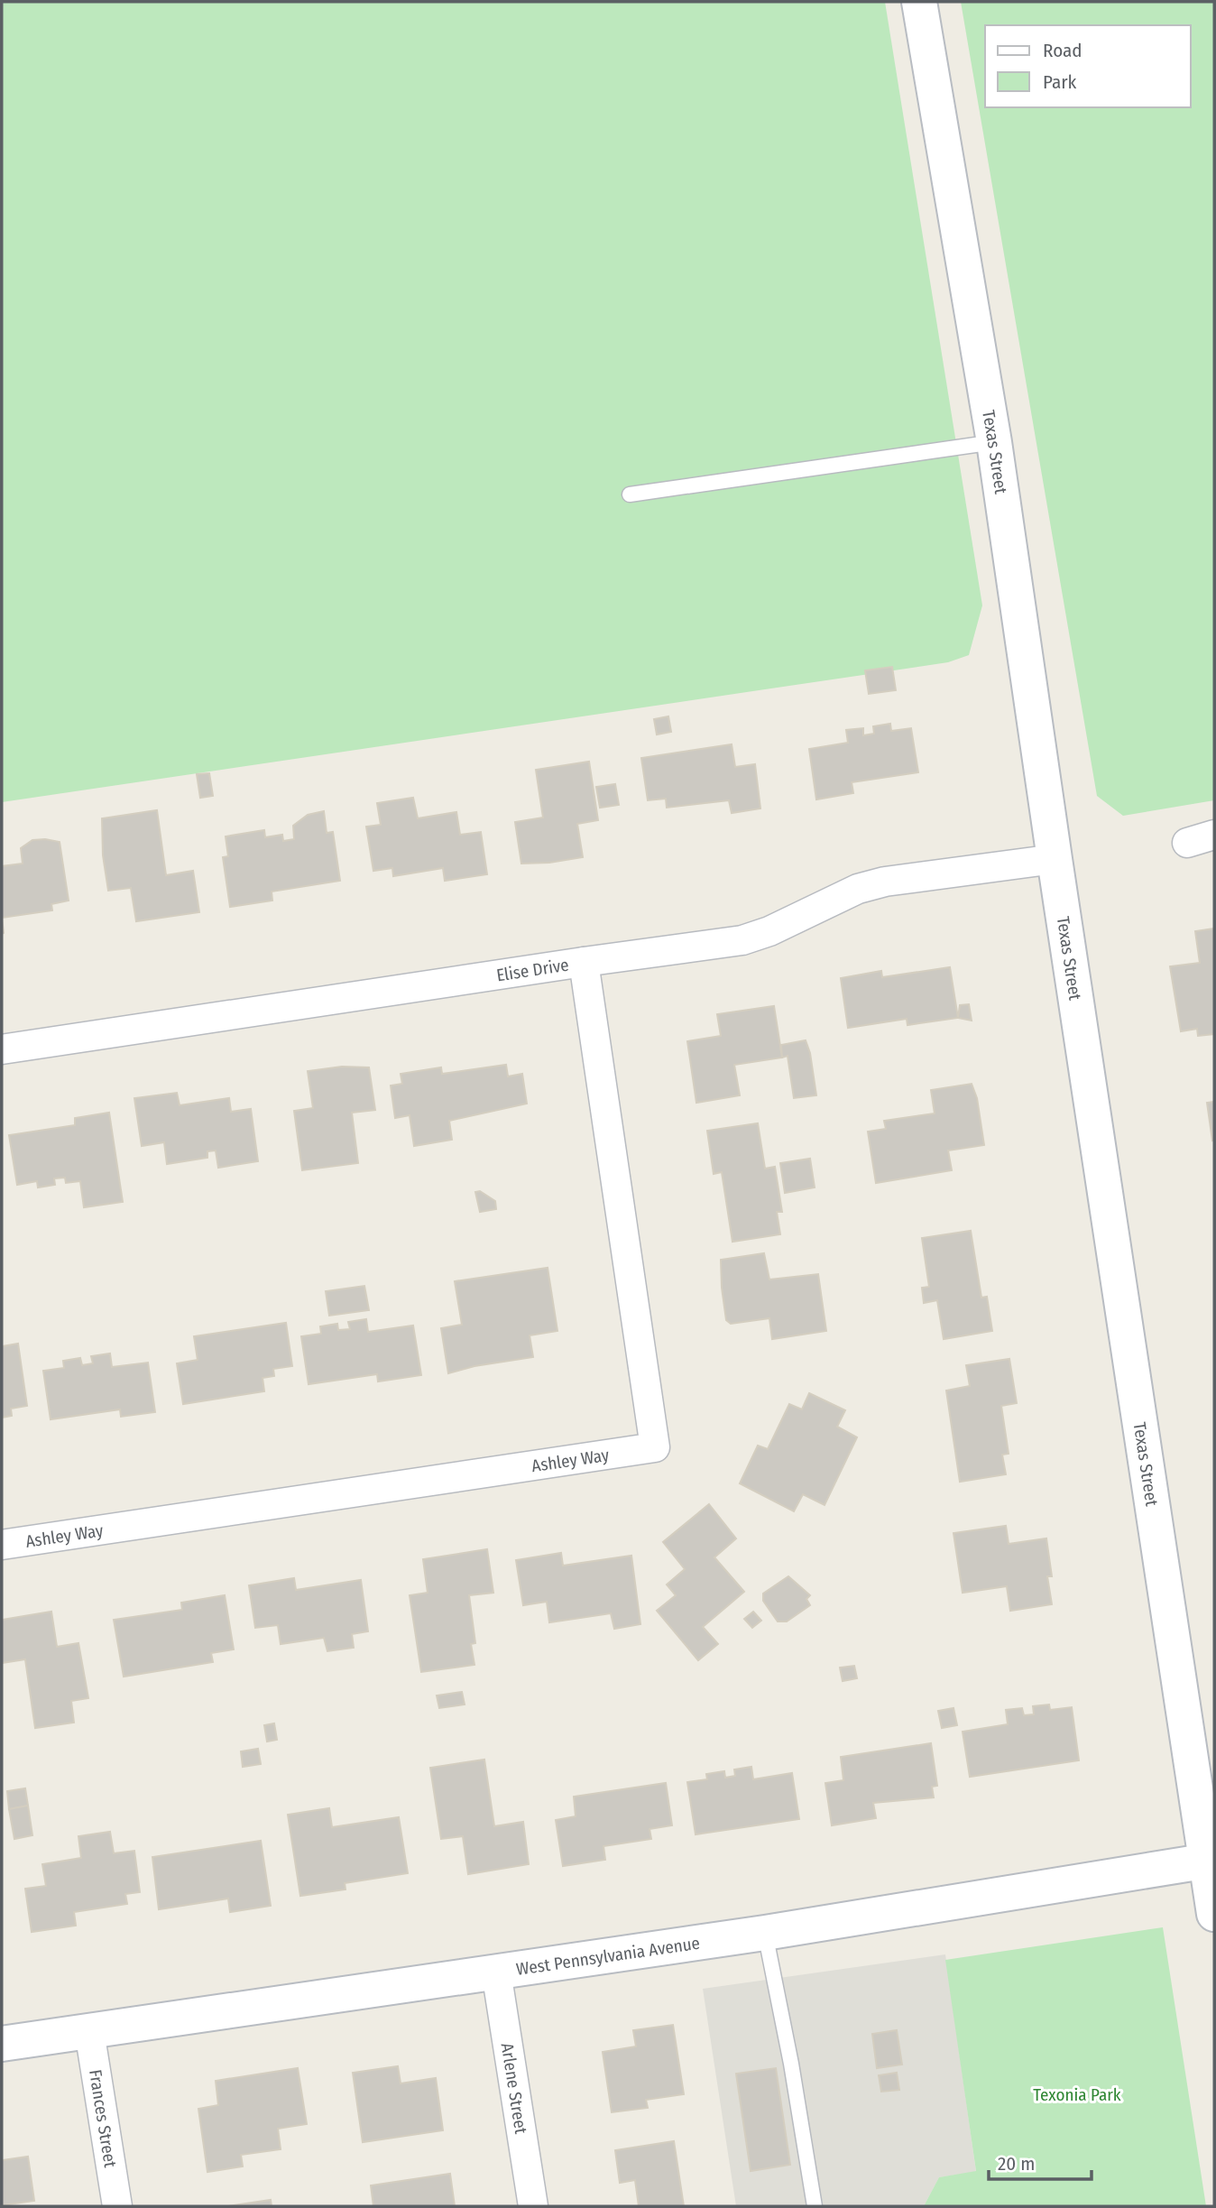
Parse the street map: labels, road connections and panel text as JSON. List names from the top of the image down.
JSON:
{
  "streets": {
    "street": [
      "Texas Street",
      "Elise Drive",
      "Ashley Way",
      "West Pennsylvania Avenue",
      "Arlene Street",
      "Frances Street"
    ]
  },
  "crossings": [
    ["Texas Street", "Elise Drive"],
    ["Texas Street", "West Pennsylvania Avenue"],
    ["Elise Drive", "Ashley Way"],
    ["West Pennsylvania Avenue", "Arlene Street"],
    ["West Pennsylvania Avenue", "Frances Street"]
  ],
  "parks": ["Texonia Park"],
  "legend": ["Road", "Park"],
  "scale_bar": "20 m"
}
